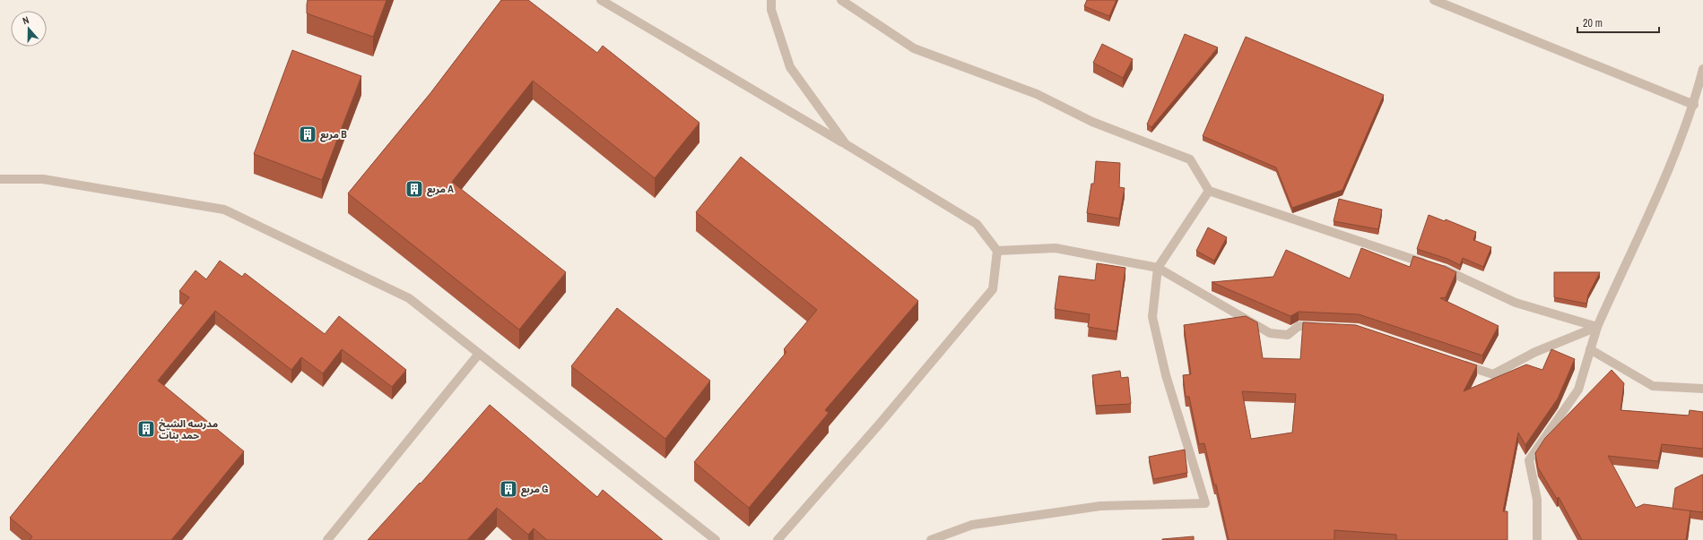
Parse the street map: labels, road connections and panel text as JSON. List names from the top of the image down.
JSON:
{
  "places": {
    "building": [
      "مربع B",
      "مربع A",
      "مدرسه الشيخ حمد بنات",
      "مربع G"
    ]
  },
  "scale_bar": "20 m",
  "north": "top"
}
